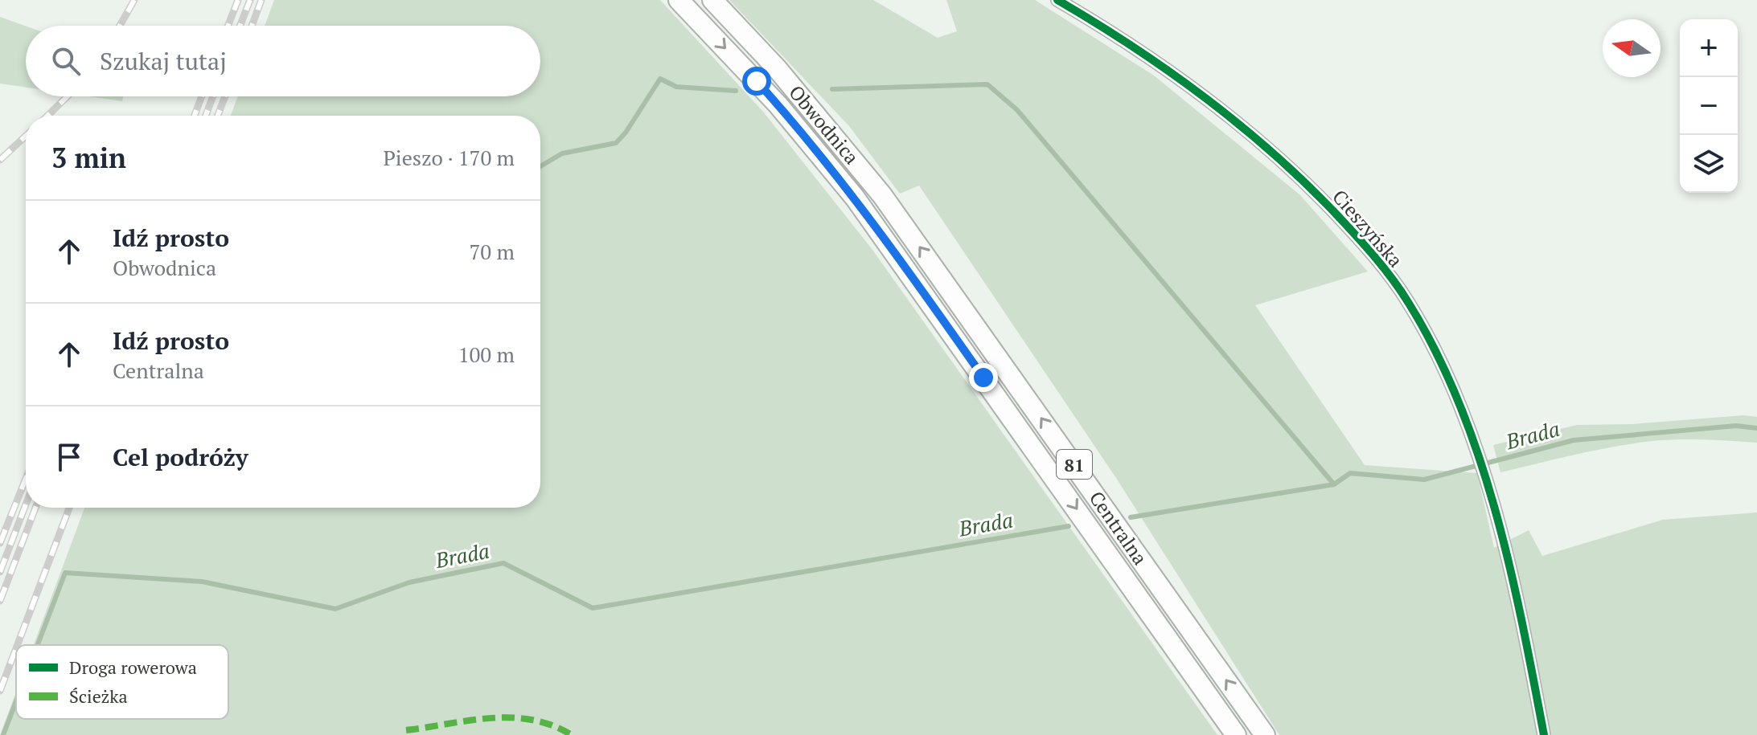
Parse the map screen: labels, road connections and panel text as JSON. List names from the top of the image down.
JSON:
{
  "streets": {
    "main road": ["Obwodnica", "81", "Centralna"],
    "street": ["Cieszyńska"]
  },
  "crossings": [
    ["Obwodnica", "Centralna"]
  ],
  "water": ["Brada"],
  "legend": ["Droga rowerowa", "Ścieżka"],
  "north": "left",
  "page": {
    "map_buttons": ["+", "−"],
    "search": "Szukaj tutaj",
    "heading": ["3 min", "Pieszo · 170 m"],
    "list": [
      ["Idź prosto", "Obwodnica", "70 m"],
      ["Idź prosto", "Centralna", "100 m"],
      "Cel podróży"
    ]
  }
}
